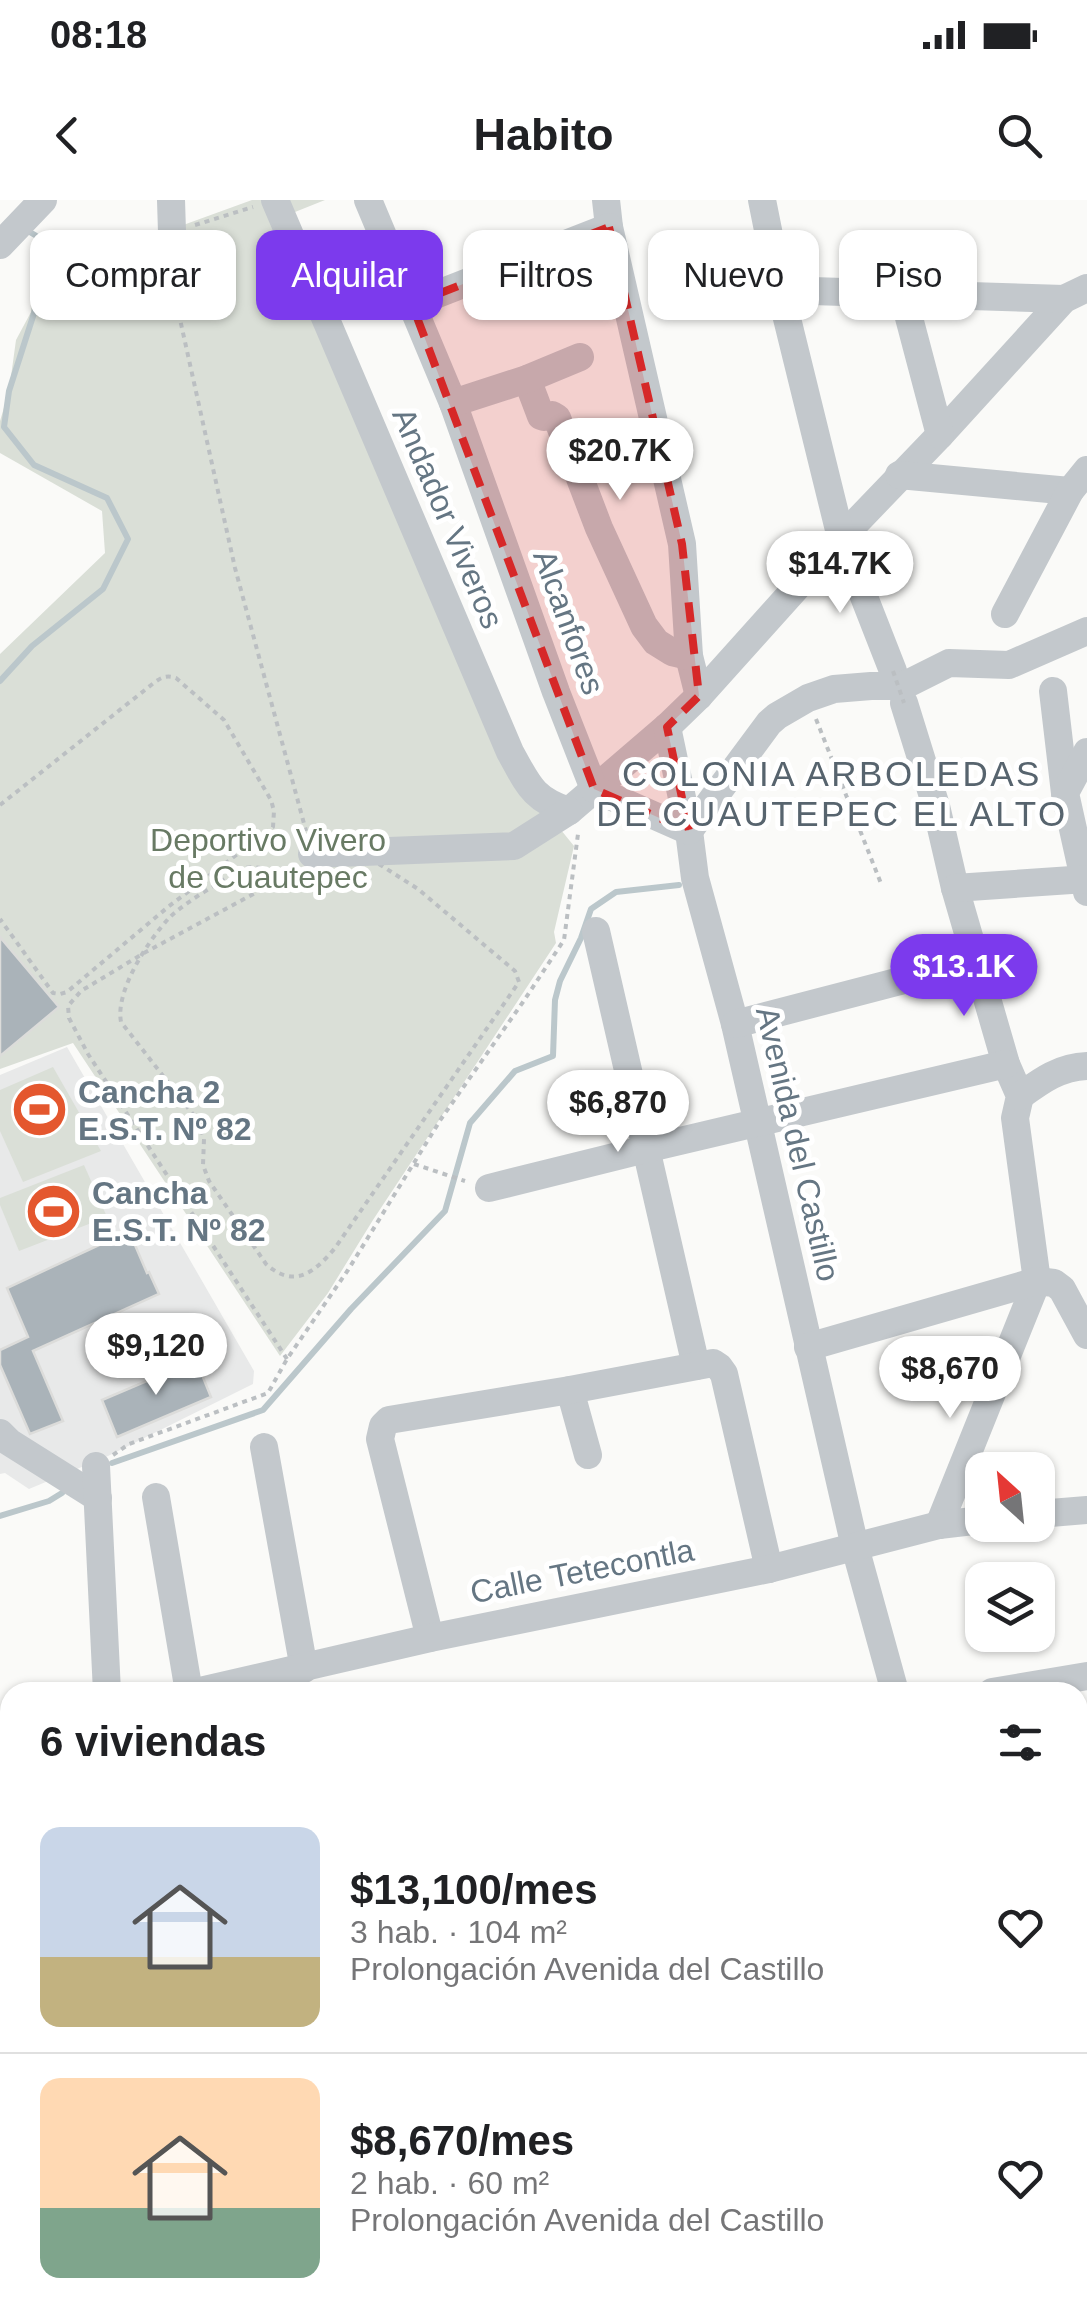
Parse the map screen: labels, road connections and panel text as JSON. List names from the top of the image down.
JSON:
{
  "streets": {
    "street": [
      "Andador Viveros",
      "Alcanfores",
      "Avenida del Castillo",
      "Calle Tetecontla"
    ]
  },
  "crossings": [
    ["Avenida del Castillo", "Calle Tetecontla"]
  ],
  "districts": ["COLONIA ARBOLEDAS DE CUAUTEPEC EL ALTO"],
  "parks": ["Deportivo Vivero de Cuautepec"],
  "places": {
    "sports": ["Cancha 2 E.S.T. Nº 82", "Cancha E.S.T. Nº 82"]
  },
  "north": "top left",
  "page": {
    "status": "08:18",
    "header": "Habito",
    "chip": [
      "Comprar",
      "Alquilar",
      "Filtros",
      "Nuevo",
      "Piso"
    ],
    "price": [
      "$20.7K",
      "$14.7K",
      "$13.1K",
      "$6,870",
      "$9,120",
      "$8,670"
    ],
    "heading": "6 viviendas",
    "list": [
      {
        "name": "$13,100/mes",
        "note": "3 hab. · 104 m² · Prolongación Avenida del Castillo"
      },
      {
        "name": "$8,670/mes",
        "note": "2 hab. · 60 m² · Prolongación Avenida del Castillo"
      }
    ]
  }
}
